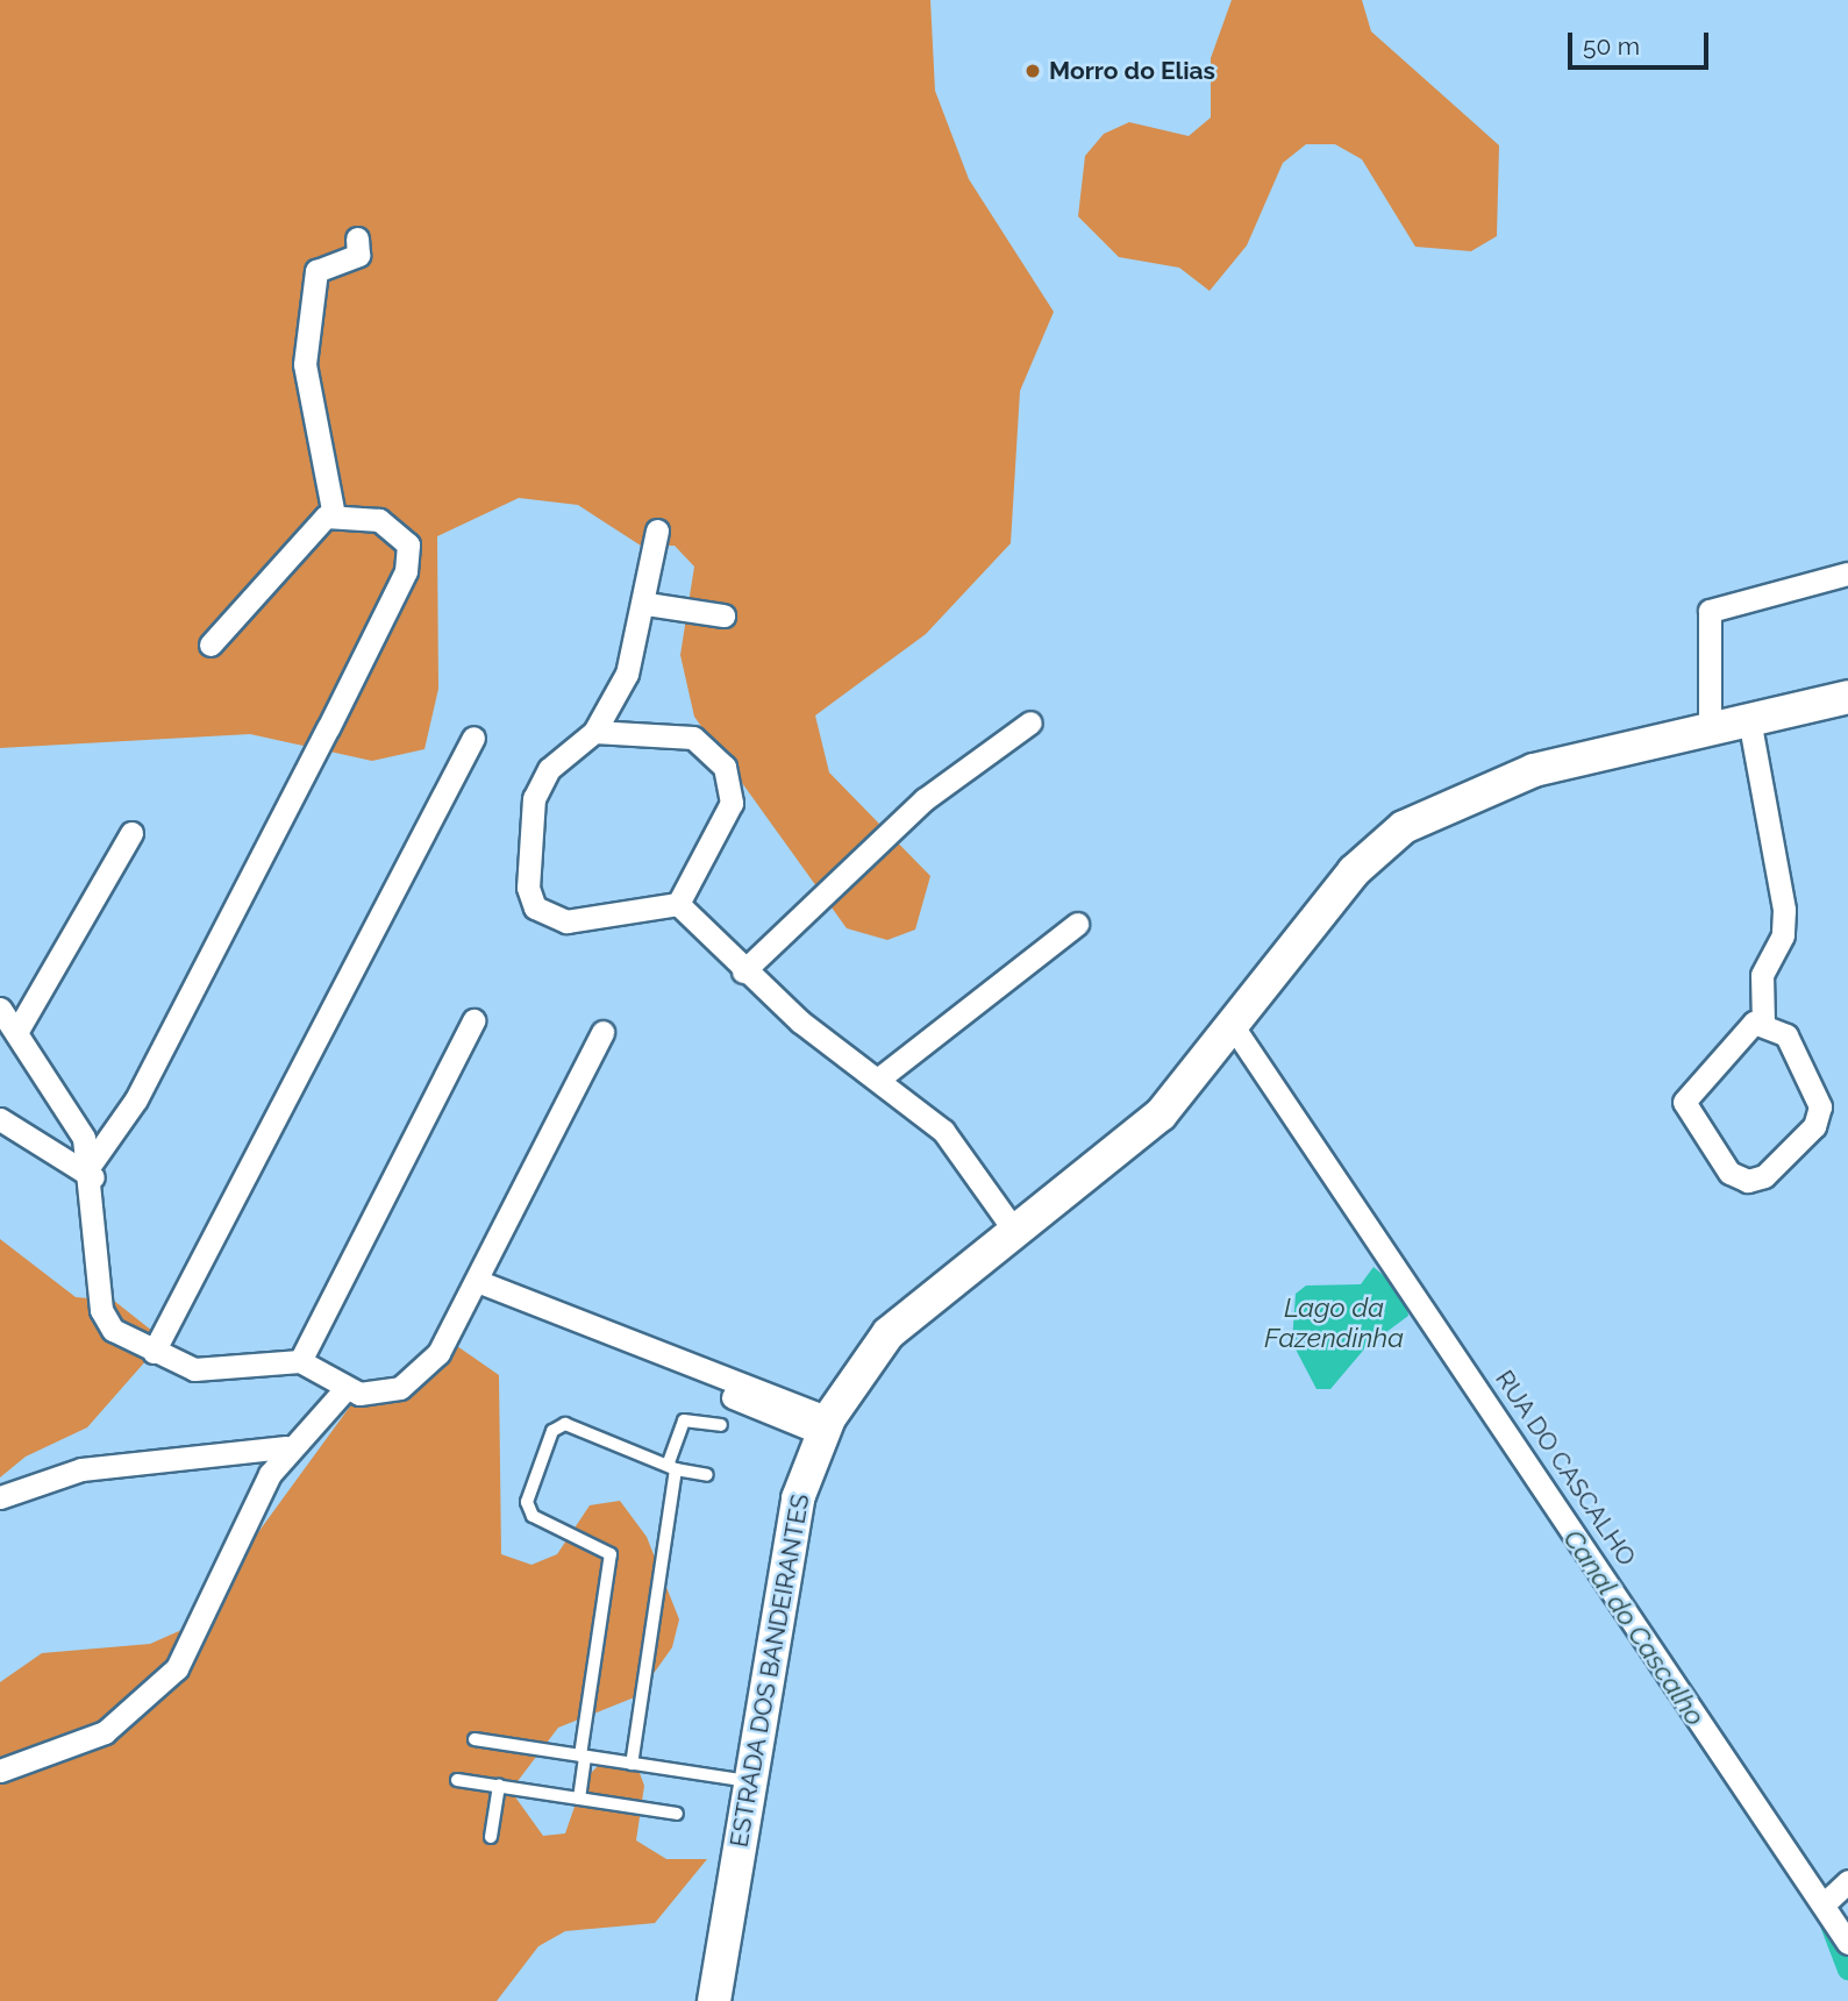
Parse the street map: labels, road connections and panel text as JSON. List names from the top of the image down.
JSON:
{
  "streets": {
    "main road": ["ESTRADA DOS BANDEIRANTES"],
    "street": ["RUA DO CASCALHO"]
  },
  "crossings": [
    ["RUA DO CASCALHO", "ESTRADA DOS BANDEIRANTES"]
  ],
  "water": ["Lago da Fazendinha", "Canal do Cascalho"],
  "places": ["Morro do Elias"],
  "scale_bar": "50 m"
}
